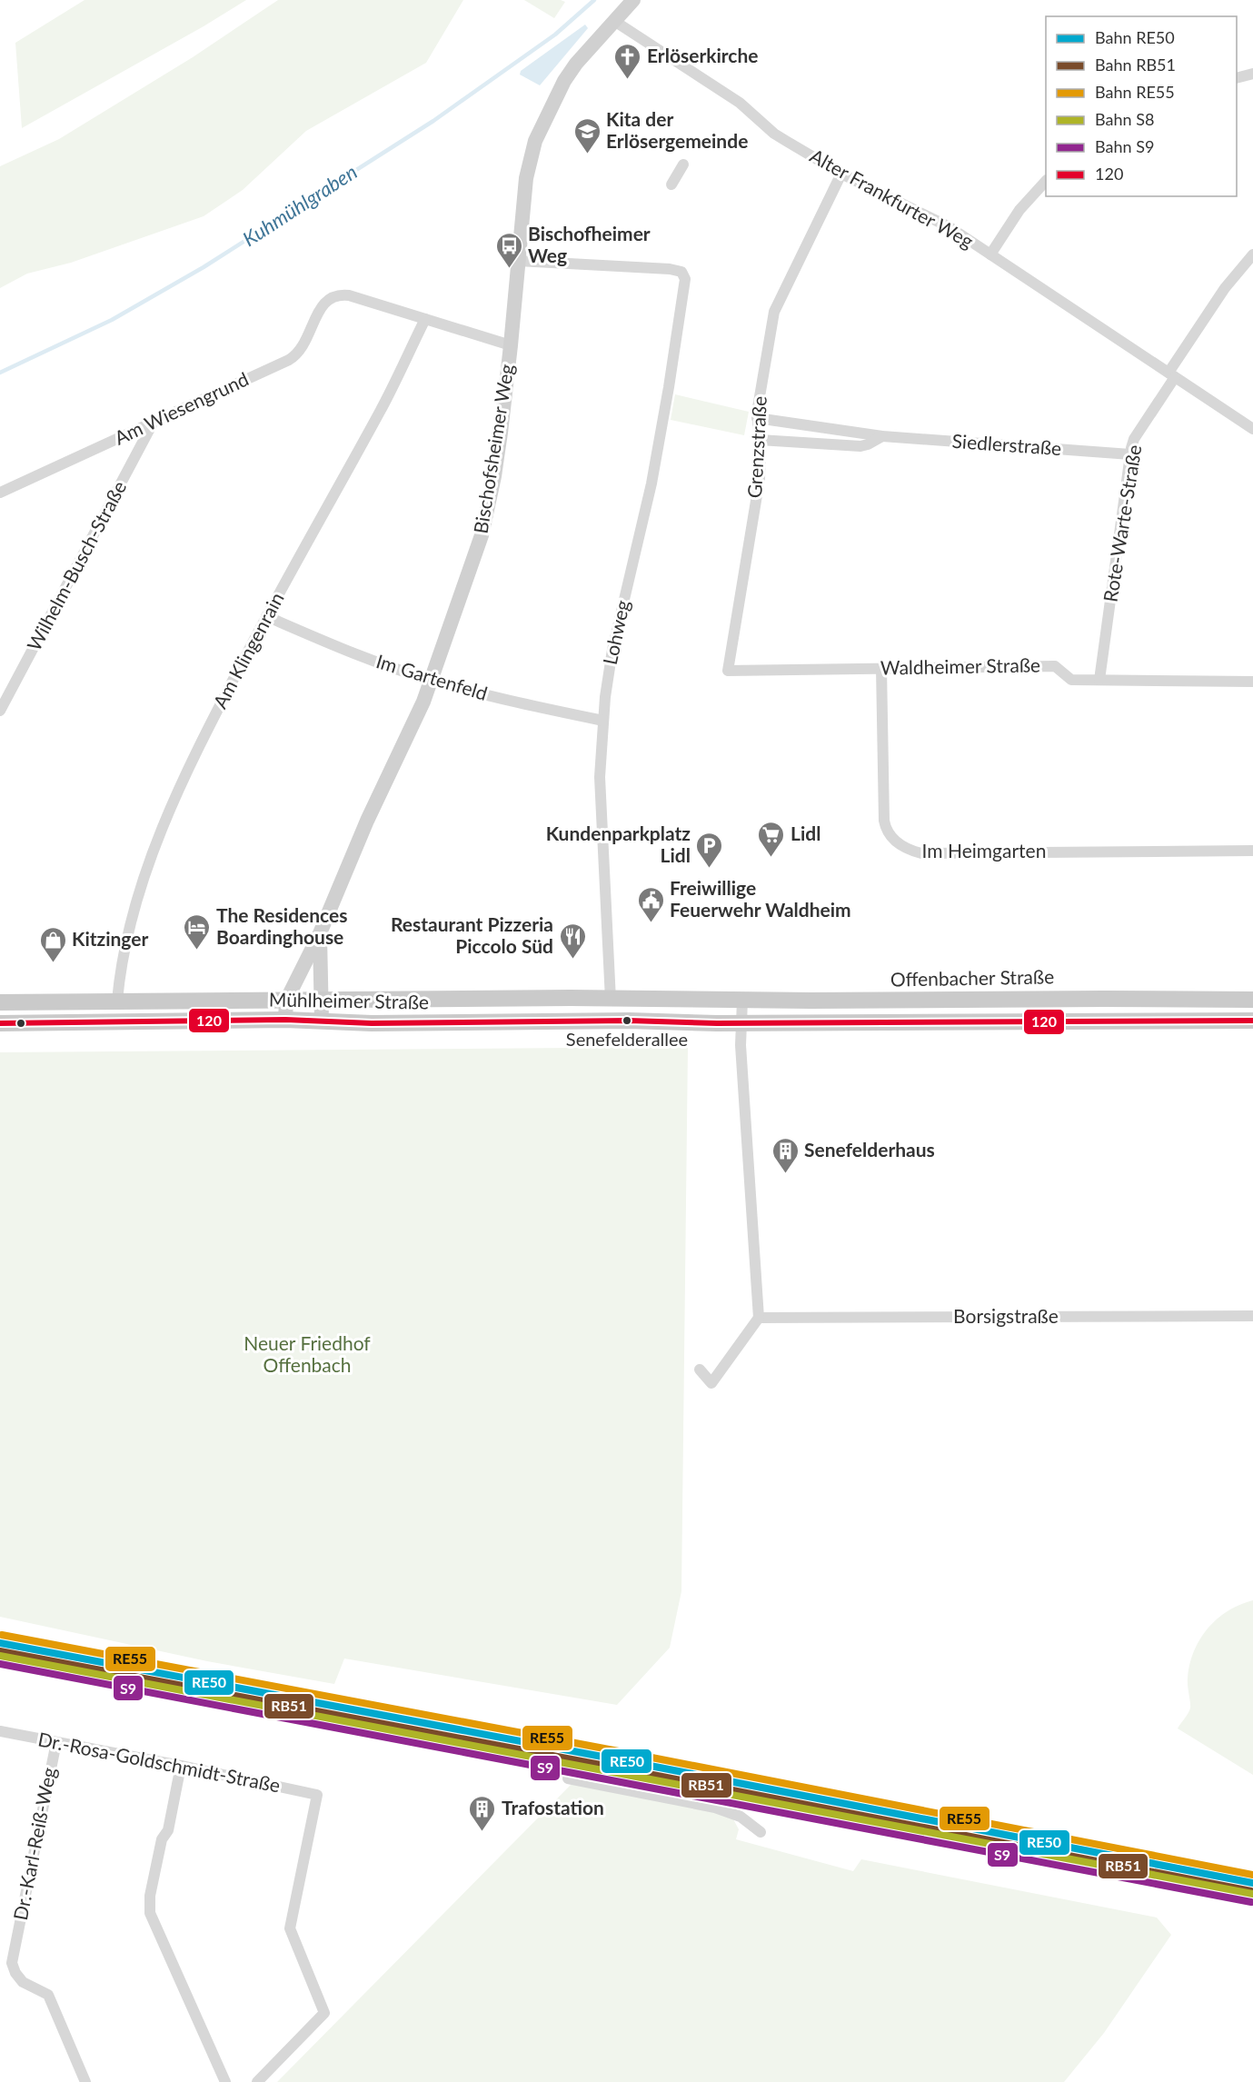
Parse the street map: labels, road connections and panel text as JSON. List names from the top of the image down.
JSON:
{
  "streets": {
    "main road": ["Offenbacher Straße", "Mühlheimer Straße"],
    "street": [
      "Alter Frankfurter Weg",
      "Am Wiesengrund",
      "Siedlerstraße",
      "Grenzstraße",
      "Bischofsheimer Weg",
      "Rote-Warte-Straße",
      "Wilhelm-Busch-Straße",
      "Lohweg",
      "Am Klingenrain",
      "Waldheimer Straße",
      "Im Gartenfeld",
      "Im Heimgarten",
      "Borsigstraße",
      "Dr.-Rosa-Goldschmidt-Straße",
      "Dr.-Karl-Reiß-Weg"
    ]
  },
  "crossings": [
    ["Alter Frankfurter Weg", "Grenzstraße"],
    ["Alter Frankfurter Weg", "Bischofsheimer Weg"],
    ["Alter Frankfurter Weg", "Rote-Warte-Straße"],
    ["Am Wiesengrund", "Wilhelm-Busch-Straße"],
    ["Am Wiesengrund", "Am Klingenrain"],
    ["Siedlerstraße", "Grenzstraße"],
    ["Siedlerstraße", "Rote-Warte-Straße"],
    ["Grenzstraße", "Waldheimer Straße"],
    ["Bischofsheimer Weg", "Lohweg"],
    ["Bischofsheimer Weg", "Im Gartenfeld"],
    ["Bischofsheimer Weg", "Mühlheimer Straße"],
    ["Rote-Warte-Straße", "Waldheimer Straße"],
    ["Lohweg", "Im Gartenfeld"],
    ["Lohweg", "Mühlheimer Straße"],
    ["Am Klingenrain", "Im Gartenfeld"],
    ["Am Klingenrain", "Mühlheimer Straße"],
    ["Waldheimer Straße", "Im Heimgarten"],
    ["Offenbacher Straße", "Mühlheimer Straße"],
    ["Dr.-Rosa-Goldschmidt-Straße", "Dr.-Karl-Reiß-Weg"]
  ],
  "water": ["Kuhmühlgraben"],
  "parks": ["Neuer Friedhof Offenbach"],
  "places": {
    "church": ["Erlöserkirche"],
    "school or university": ["Kita der Erlösergemeinde"],
    "bus stop": ["Bischofheimer Weg"],
    "supermarket": ["Lidl"],
    "parking": ["Kundenparkplatz Lidl"],
    "public building": ["Freiwillige Feuerwehr Waldheim"],
    "hotel": ["The Residences Boardinghouse"],
    "restaurant": ["Restaurant Pizzeria Piccolo Süd"],
    "shop": ["Kitzinger"],
    "other": ["Senefelderallee"],
    "building": ["Senefelderhaus", "Trafostation"]
  },
  "lines": [
    "transit line 120",
    "rail line RE55",
    "rail line RE50",
    "rail line RB51",
    "rail line S8",
    "rail line S9"
  ],
  "legend": [
    "Bahn RE50",
    "Bahn RB51",
    "Bahn RE55",
    "Bahn S8",
    "Bahn S9",
    "120"
  ]
}
